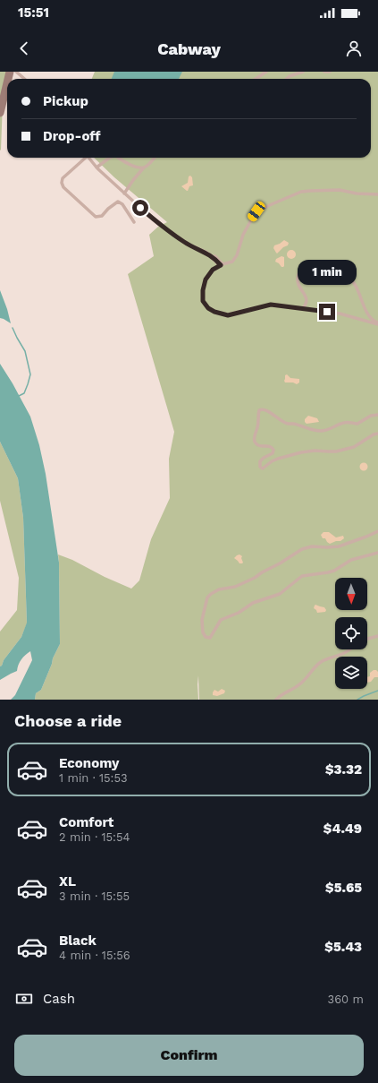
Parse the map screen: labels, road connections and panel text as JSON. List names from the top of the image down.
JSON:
{
  "north": "bottom",
  "page": {
    "status": "15:51",
    "header": "Cabway",
    "banner": ["Pickup", "Drop-off"],
    "bubble": "1 min",
    "heading": "Choose a ride",
    "list": [
      {
        "name": "Economy",
        "note": "1 min · 15:53",
        "value": "$3.32"
      },
      {
        "name": "Comfort",
        "note": "2 min · 15:54",
        "value": "$4.49"
      },
      {
        "name": "XL",
        "note": "3 min · 15:55",
        "value": "$5.65"
      },
      {
        "name": "Black",
        "note": "4 min · 15:56",
        "value": "$5.43"
      }
    ],
    "pay": ["Cash", "360 m"],
    "buttons": "Confirm"
  }
}
